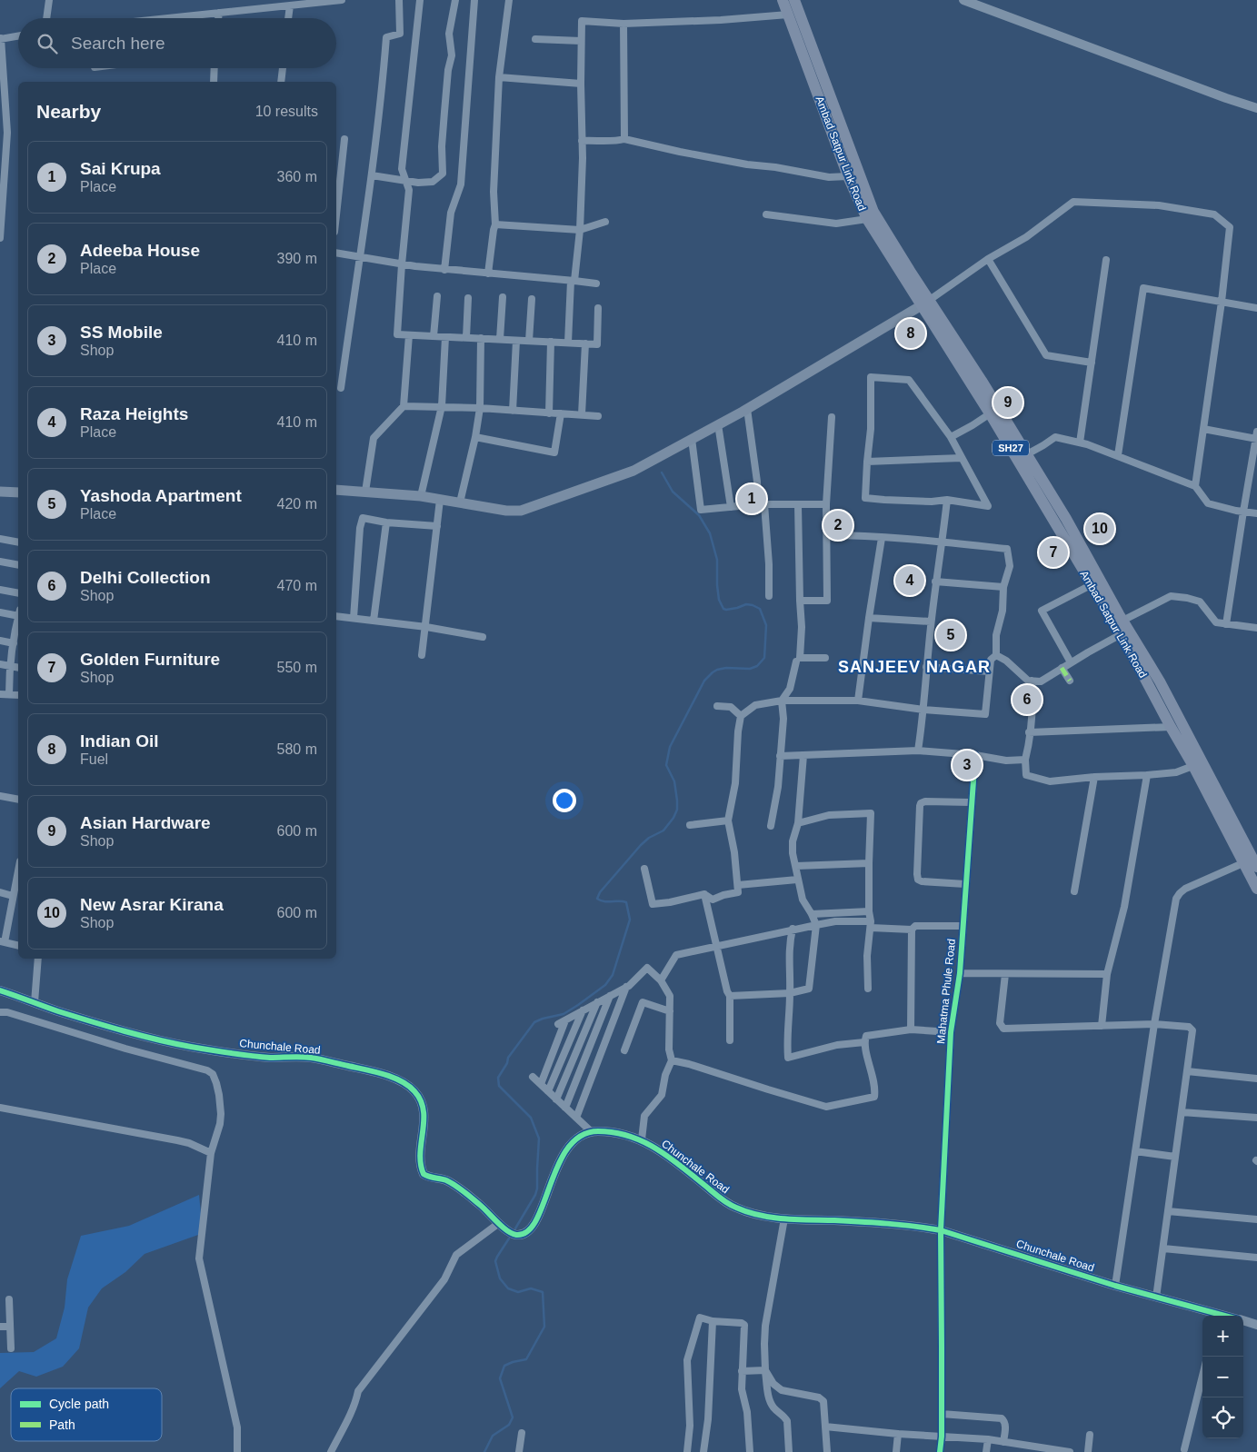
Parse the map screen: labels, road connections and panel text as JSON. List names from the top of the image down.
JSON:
{
  "streets": {
    "main road": ["Ambad Satpur Link Road", "SH27"],
    "street": ["Mahatma Phule Road", "Chunchale Road"]
  },
  "crossings": [
    ["Mahatma Phule Road", "Chunchale Road"]
  ],
  "districts": ["SANJEEV NAGAR"],
  "legend": ["Cycle path", "Path"],
  "page": {
    "search": "Search here",
    "heading": ["Nearby", "10 results"],
    "list": [
      {
        "mark": "1",
        "name": "Sai Krupa",
        "note": "Place",
        "value": "360 m"
      },
      {
        "mark": "2",
        "name": "Adeeba House",
        "note": "Place",
        "value": "390 m"
      },
      {
        "mark": "3",
        "name": "SS Mobile",
        "note": "Shop",
        "value": "410 m"
      },
      {
        "mark": "4",
        "name": "Raza Heights",
        "note": "Place",
        "value": "410 m"
      },
      {
        "mark": "5",
        "name": "Yashoda Apartment",
        "note": "Place",
        "value": "420 m"
      },
      {
        "mark": "6",
        "name": "Delhi Collection",
        "note": "Shop",
        "value": "470 m"
      },
      {
        "mark": "7",
        "name": "Golden Furniture",
        "note": "Shop",
        "value": "550 m"
      },
      {
        "mark": "8",
        "name": "Indian Oil",
        "note": "Fuel",
        "value": "580 m"
      },
      {
        "mark": "9",
        "name": "Asian Hardware",
        "note": "Shop",
        "value": "600 m"
      },
      {
        "mark": "10",
        "name": "New Asrar Kirana",
        "note": "Shop",
        "value": "600 m"
      }
    ],
    "pins": [
      "8",
      "9",
      "1",
      "2",
      "10",
      "7",
      "4",
      "5",
      "6",
      "3"
    ],
    "map_buttons": ["+", "−"]
  }
}
